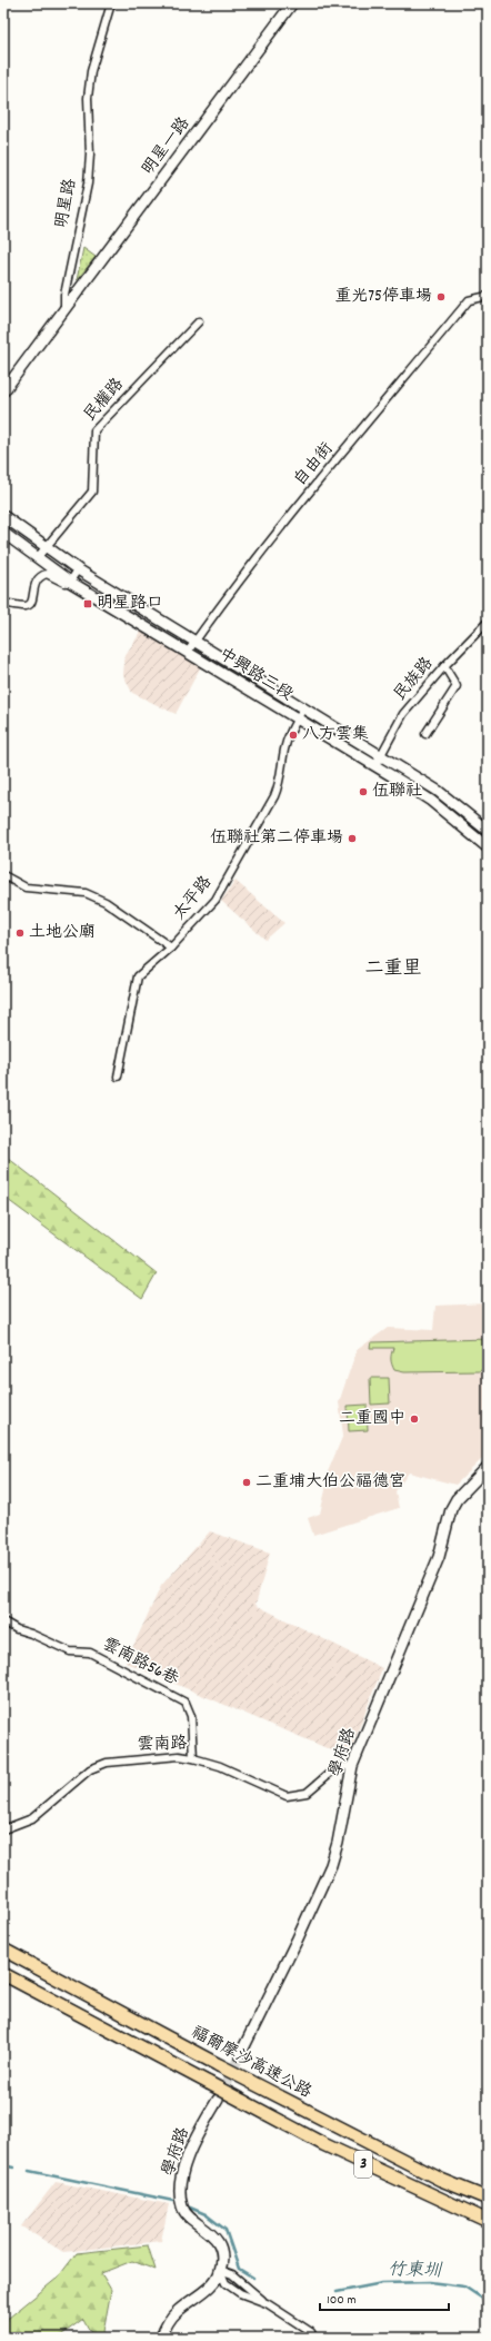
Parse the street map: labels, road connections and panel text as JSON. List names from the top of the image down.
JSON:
{
  "streets": {
    "highway": ["福爾摩沙高速公路", "3"],
    "street": [
      "明星一路",
      "明星路",
      "民權路",
      "自由街",
      "中興路三段",
      "民族路",
      "太平路",
      "雲南路56巷",
      "雲南路",
      "學府路"
    ]
  },
  "crossings": [
    ["明星一路", "明星路"],
    ["民權路", "中興路三段"],
    ["自由街", "中興路三段"],
    ["中興路三段", "民族路"],
    ["中興路三段", "太平路"],
    ["雲南路56巷", "雲南路"],
    ["雲南路", "學府路"]
  ],
  "districts": ["二重里"],
  "water": ["竹東圳"],
  "places": {
    "other": [
      "重光75停車場",
      "八方雲集",
      "伍聯社",
      "伍聯社第二停車場",
      "土地公廟",
      "二重國中",
      "二重埔大伯公福德宮"
    ],
    "transit": ["明星路口"]
  },
  "scale_bar": "100 m"
}
